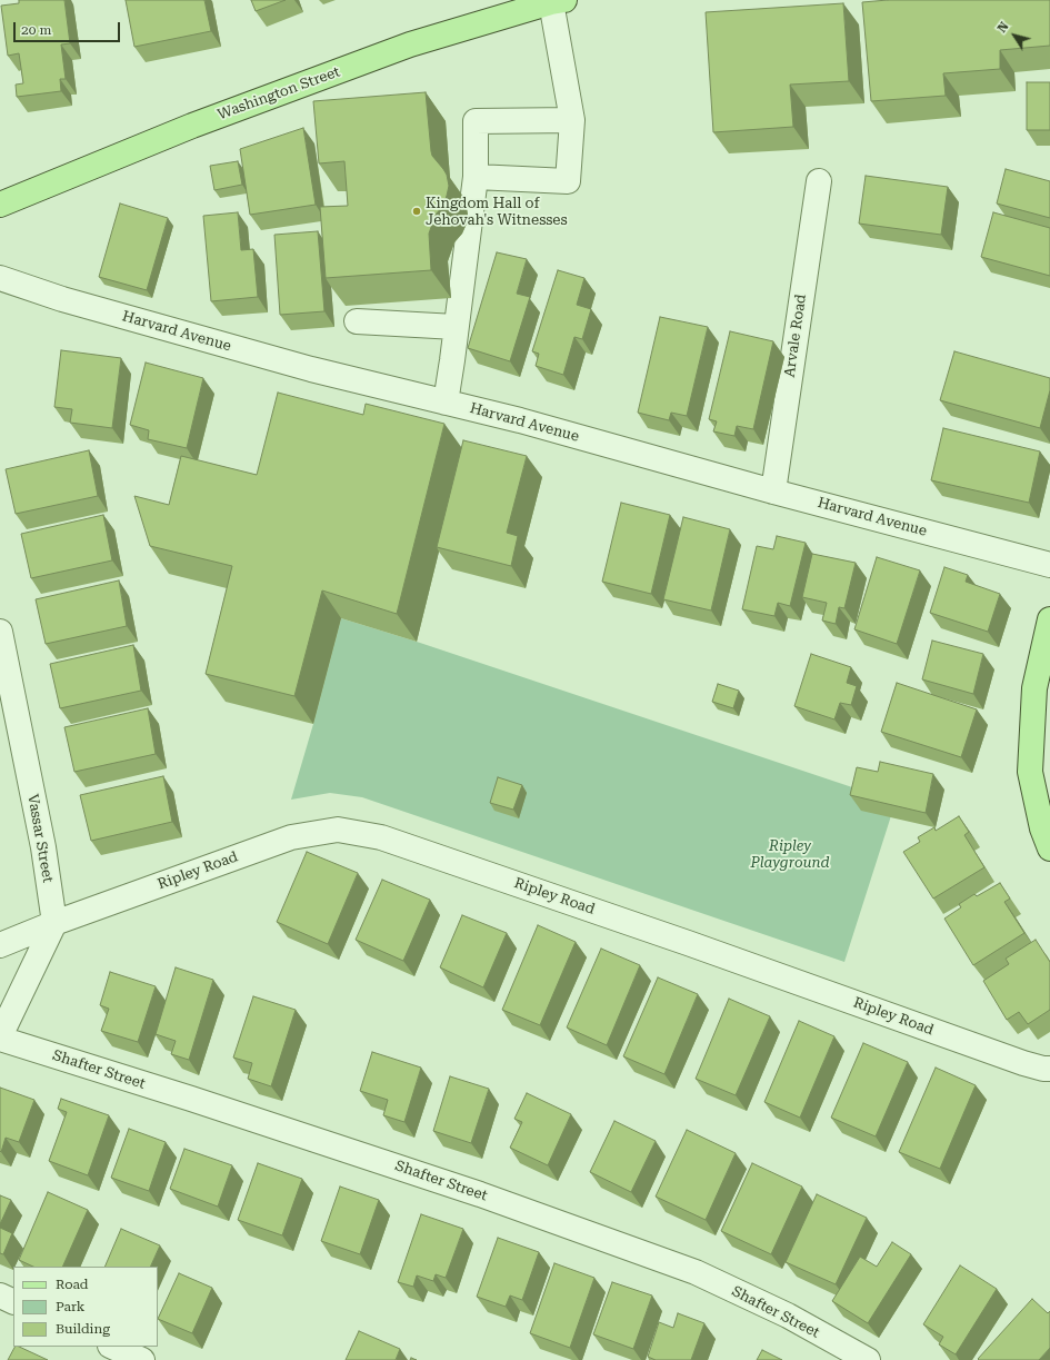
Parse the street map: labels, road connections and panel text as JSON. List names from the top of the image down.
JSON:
{
  "streets": {
    "main road": ["Washington Street"],
    "street": [
      "Harvard Avenue",
      "Arvale Road",
      "Vassar Street",
      "Ripley Road",
      "Shafter Street"
    ]
  },
  "crossings": [
    ["Harvard Avenue", "Arvale Road"],
    ["Vassar Street", "Ripley Road"]
  ],
  "parks": ["Ripley Playground"],
  "places": ["Kingdom Hall of Jehovah's Witnesses"],
  "legend": ["Road", "Park", "Building"],
  "scale_bar": "20 m",
  "north": "top left"
}
